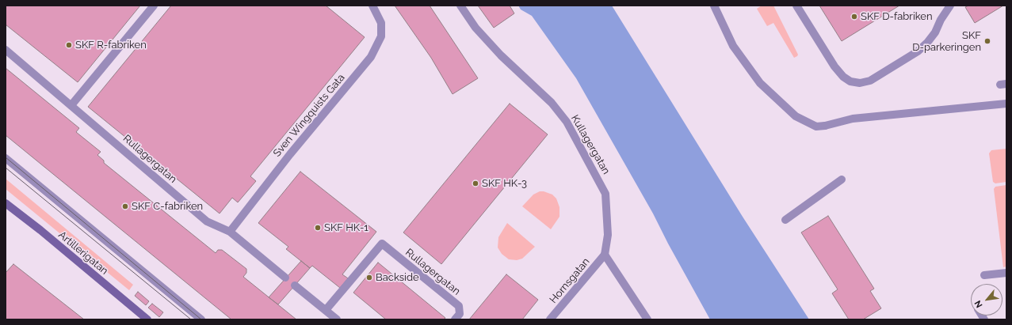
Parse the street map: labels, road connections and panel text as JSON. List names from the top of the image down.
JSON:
{
  "streets": {
    "main road": ["Artillerigatan"],
    "street": [
      "Sven Wingquists Gata",
      "Kullagergatan",
      "Rullagergatan",
      "Hornsgatan"
    ]
  },
  "crossings": [
    ["Sven Wingquists Gata", "Rullagergatan"],
    ["Kullagergatan", "Hornsgatan"]
  ],
  "places": [
    "SKF D-fabriken",
    "SKF D-parkeringen",
    "SKF R-fabriken",
    "SKF HK-3",
    "SKF C-fabriken",
    "SKF HK-1",
    "Backside"
  ],
  "north": "bottom left"
}
